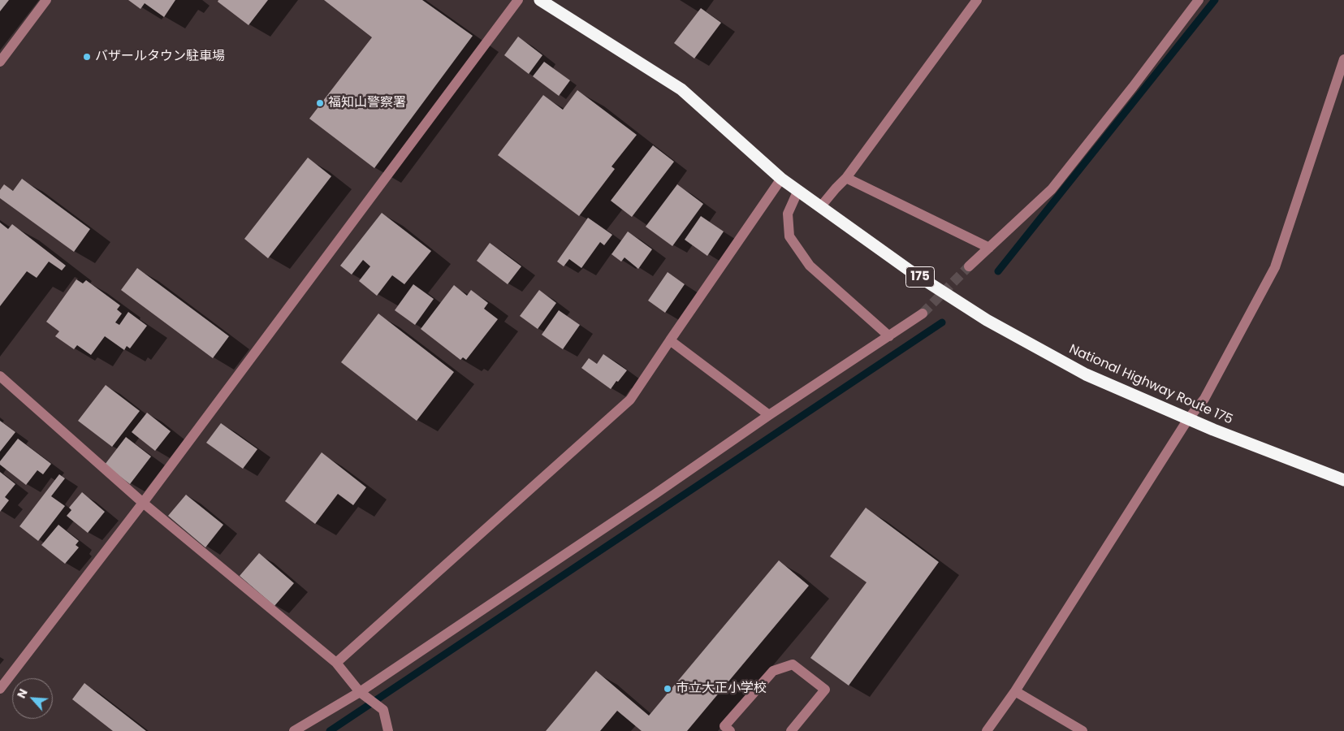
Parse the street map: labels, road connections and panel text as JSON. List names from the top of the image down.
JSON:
{
  "streets": {
    "highway": ["175", "National Highway Route 175"]
  },
  "places": ["バザールタウン駐車場", "福知山警察署", "市立大正小学校"],
  "north": "top left"
}
